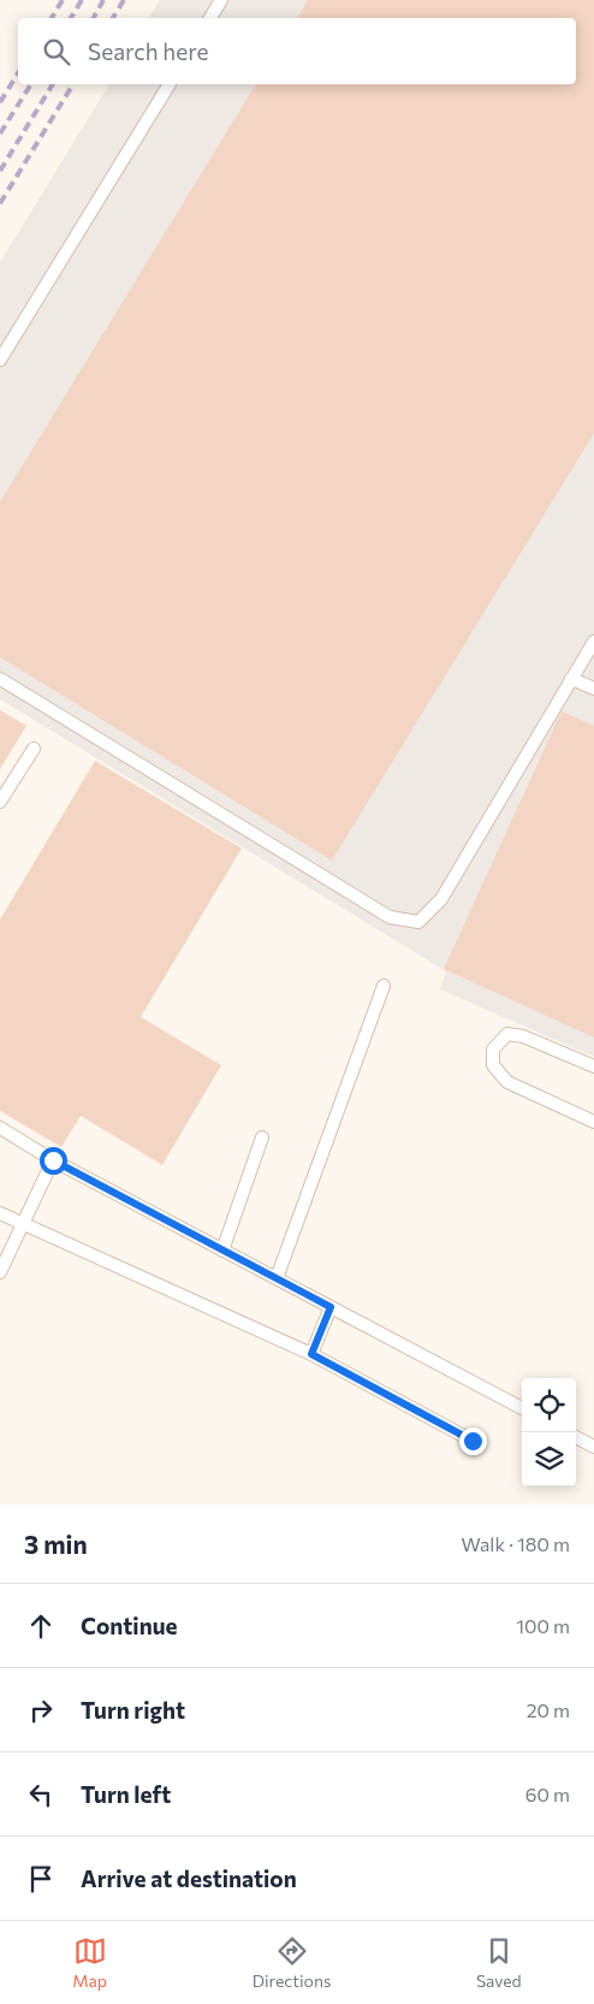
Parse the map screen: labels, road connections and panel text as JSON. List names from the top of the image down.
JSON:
{
  "page": {
    "search": "Search here",
    "heading": ["3 min", "Walk · 180 m"],
    "list": [
      ["Continue", "100 m"],
      ["Turn right", "20 m"],
      ["Turn left", "60 m"],
      "Arrive at destination"
    ],
    "nav": ["Map", "Directions", "Saved"]
  }
}
